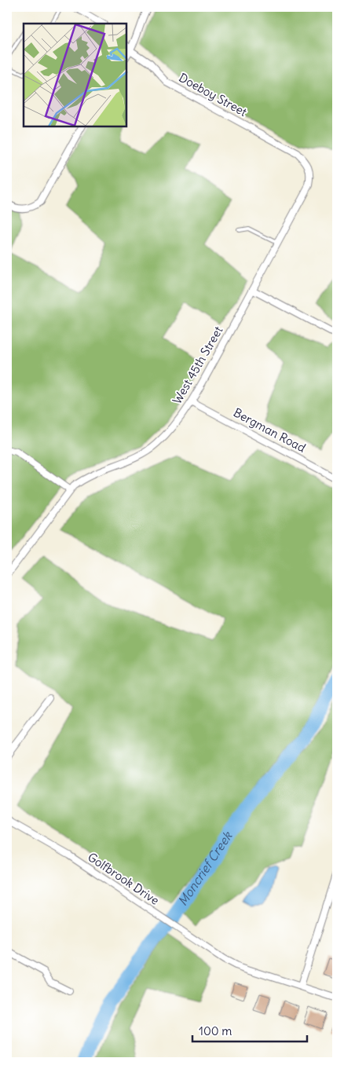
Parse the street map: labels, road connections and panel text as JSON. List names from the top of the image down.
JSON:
{
  "streets": {
    "street": [
      "Doeboy Street",
      "West 45th Street",
      "Bergman Road",
      "Golfbrook Drive"
    ]
  },
  "crossings": [
    ["Doeboy Street", "West 45th Street"],
    ["West 45th Street", "Bergman Road"]
  ],
  "water": ["Moncrief Creek"],
  "scale_bar": "100 m"
}
